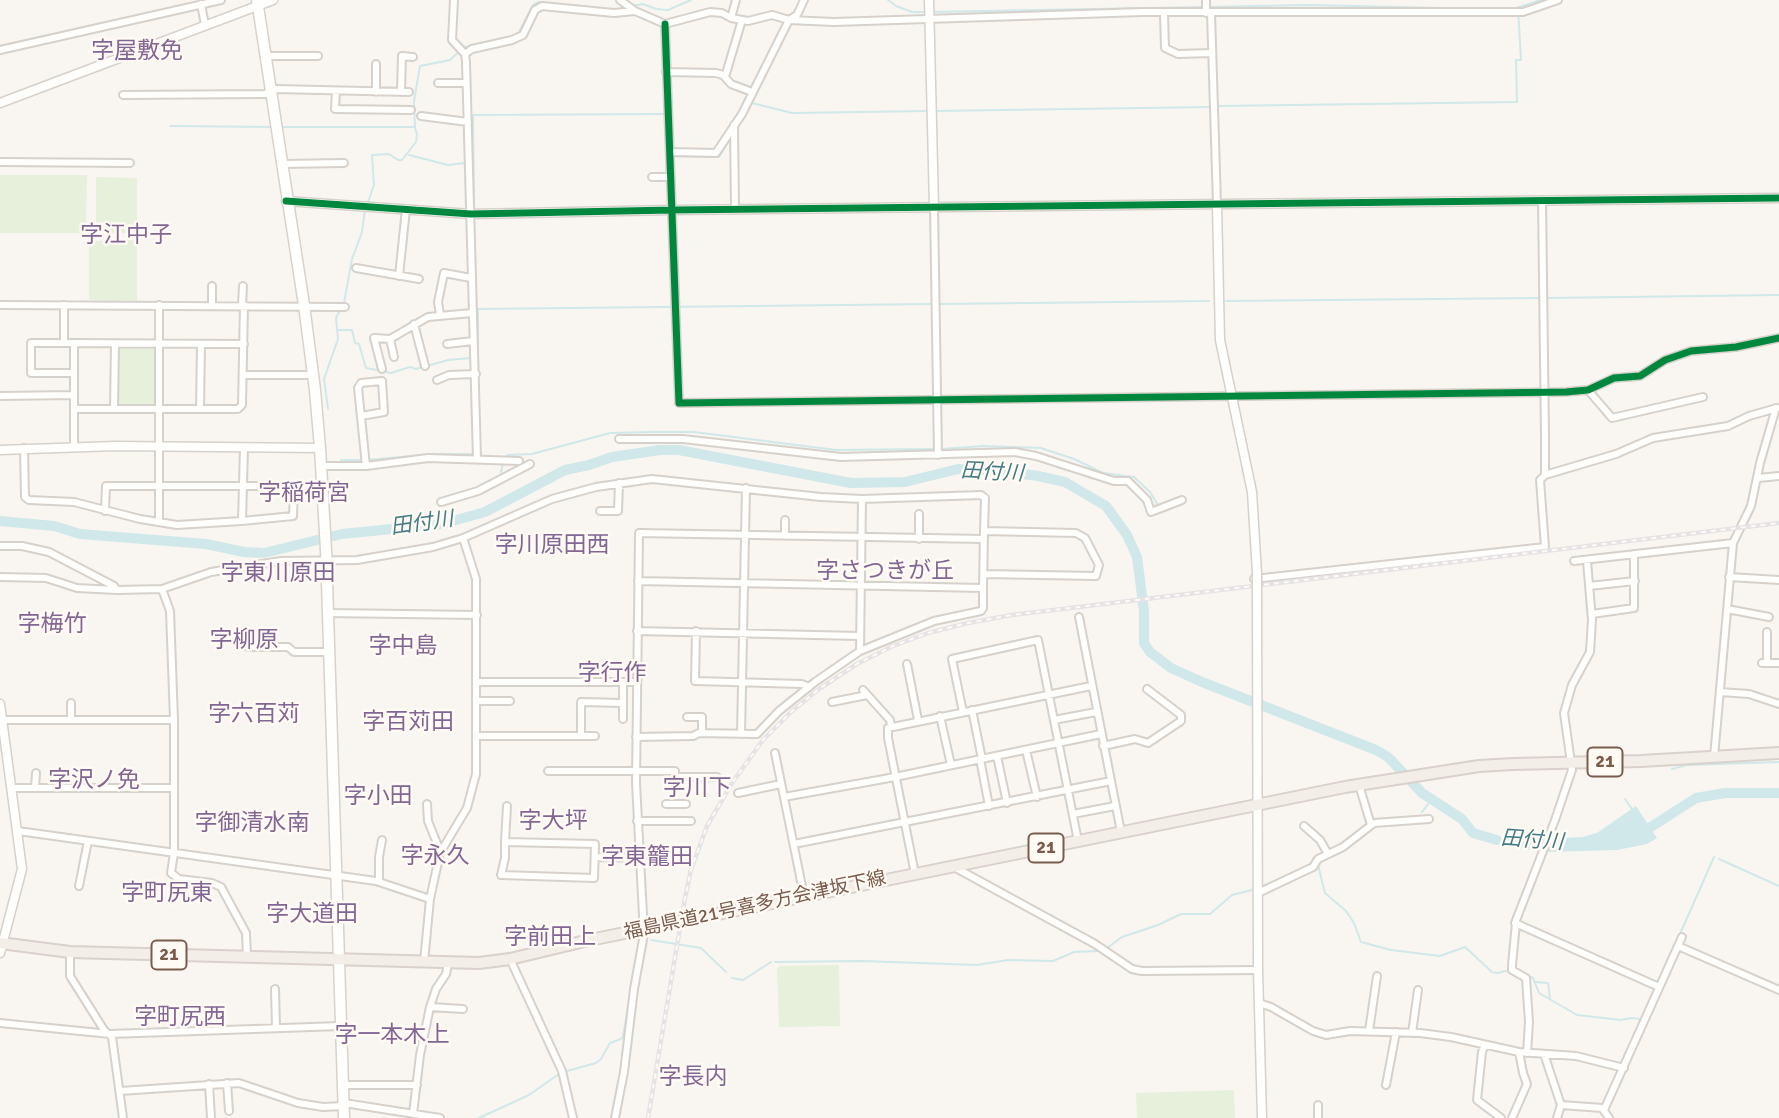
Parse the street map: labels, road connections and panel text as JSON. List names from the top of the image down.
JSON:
{
  "streets": {
    "main road": ["21", "福島県道21号喜多方会津坂下線"]
  },
  "crossings": [
    ["21", "福島県道21号喜多方会津坂下線"]
  ],
  "districts": [
    "字屋敷免",
    "字江中子",
    "字稲荷宮",
    "字川原田西",
    "字さつきが丘",
    "字東川原田",
    "字梅竹",
    "字柳原",
    "字中島",
    "字行作",
    "字六百苅",
    "字百苅田",
    "字沢ノ免",
    "字川下",
    "字小田",
    "字大坪",
    "字御清水南",
    "字永久",
    "字東籠田",
    "字町尻東",
    "字大道田",
    "字前田上",
    "字町尻西",
    "字一本木上",
    "字長内"
  ],
  "water": ["田付川"]
}
